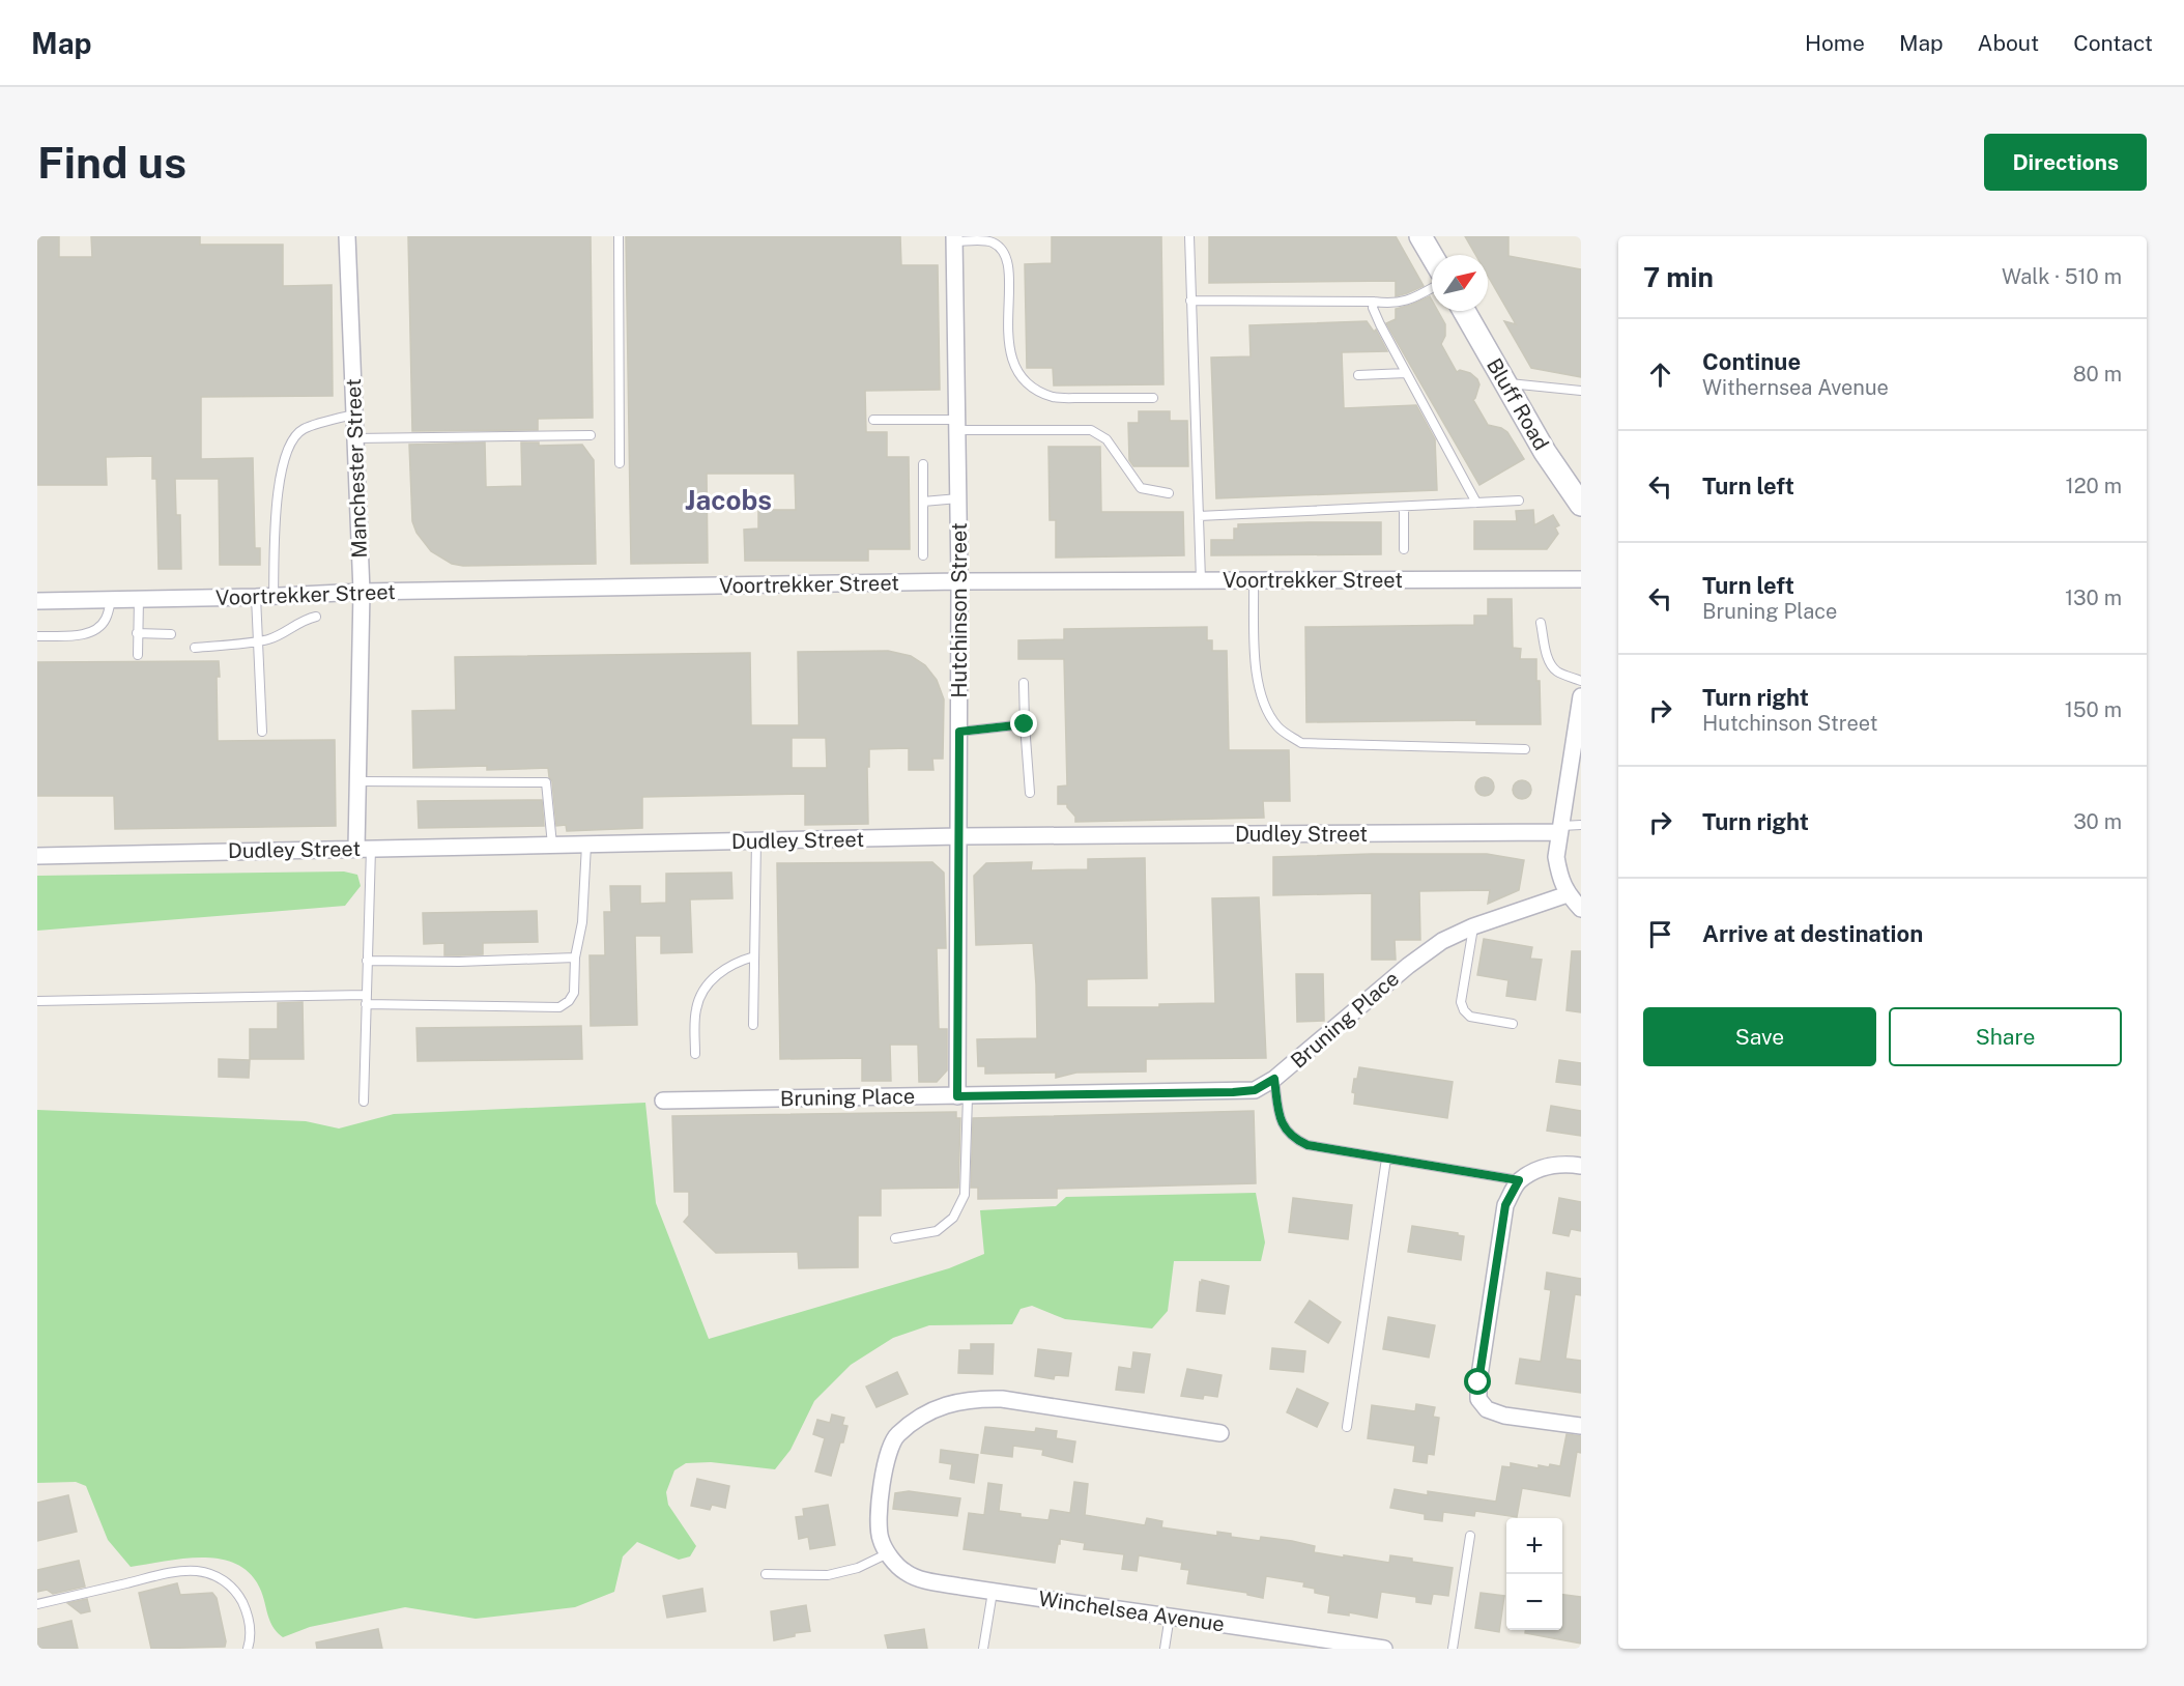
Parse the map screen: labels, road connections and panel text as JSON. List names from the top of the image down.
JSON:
{
  "streets": {
    "main road": ["Bluff Road"],
    "street": [
      "Manchester Street",
      "Voortrekker Street",
      "Hutchinson Street",
      "Dudley Street",
      "Bruning Place",
      "Winchelsea Avenue"
    ]
  },
  "crossings": [
    ["Manchester Street", "Voortrekker Street"],
    ["Manchester Street", "Dudley Street"],
    ["Voortrekker Street", "Hutchinson Street"],
    ["Hutchinson Street", "Dudley Street"],
    ["Hutchinson Street", "Bruning Place"]
  ],
  "districts": ["Jacobs"],
  "north": "top right",
  "page": {
    "header": "Map",
    "nav": [
      "Home",
      "Map",
      "About",
      "Contact"
    ],
    "buttons": [
      "Directions",
      ["Save", "Share"]
    ],
    "title": "Find us",
    "heading": ["7 min", "Walk · 510 m"],
    "list": [
      ["Continue", "Withernsea Avenue", "80 m"],
      ["Turn left", "120 m"],
      ["Turn left", "Bruning Place", "130 m"],
      ["Turn right", "Hutchinson Street", "150 m"],
      ["Turn right", "30 m"],
      "Arrive at destination"
    ],
    "map_buttons": ["+", "−"]
  }
}
